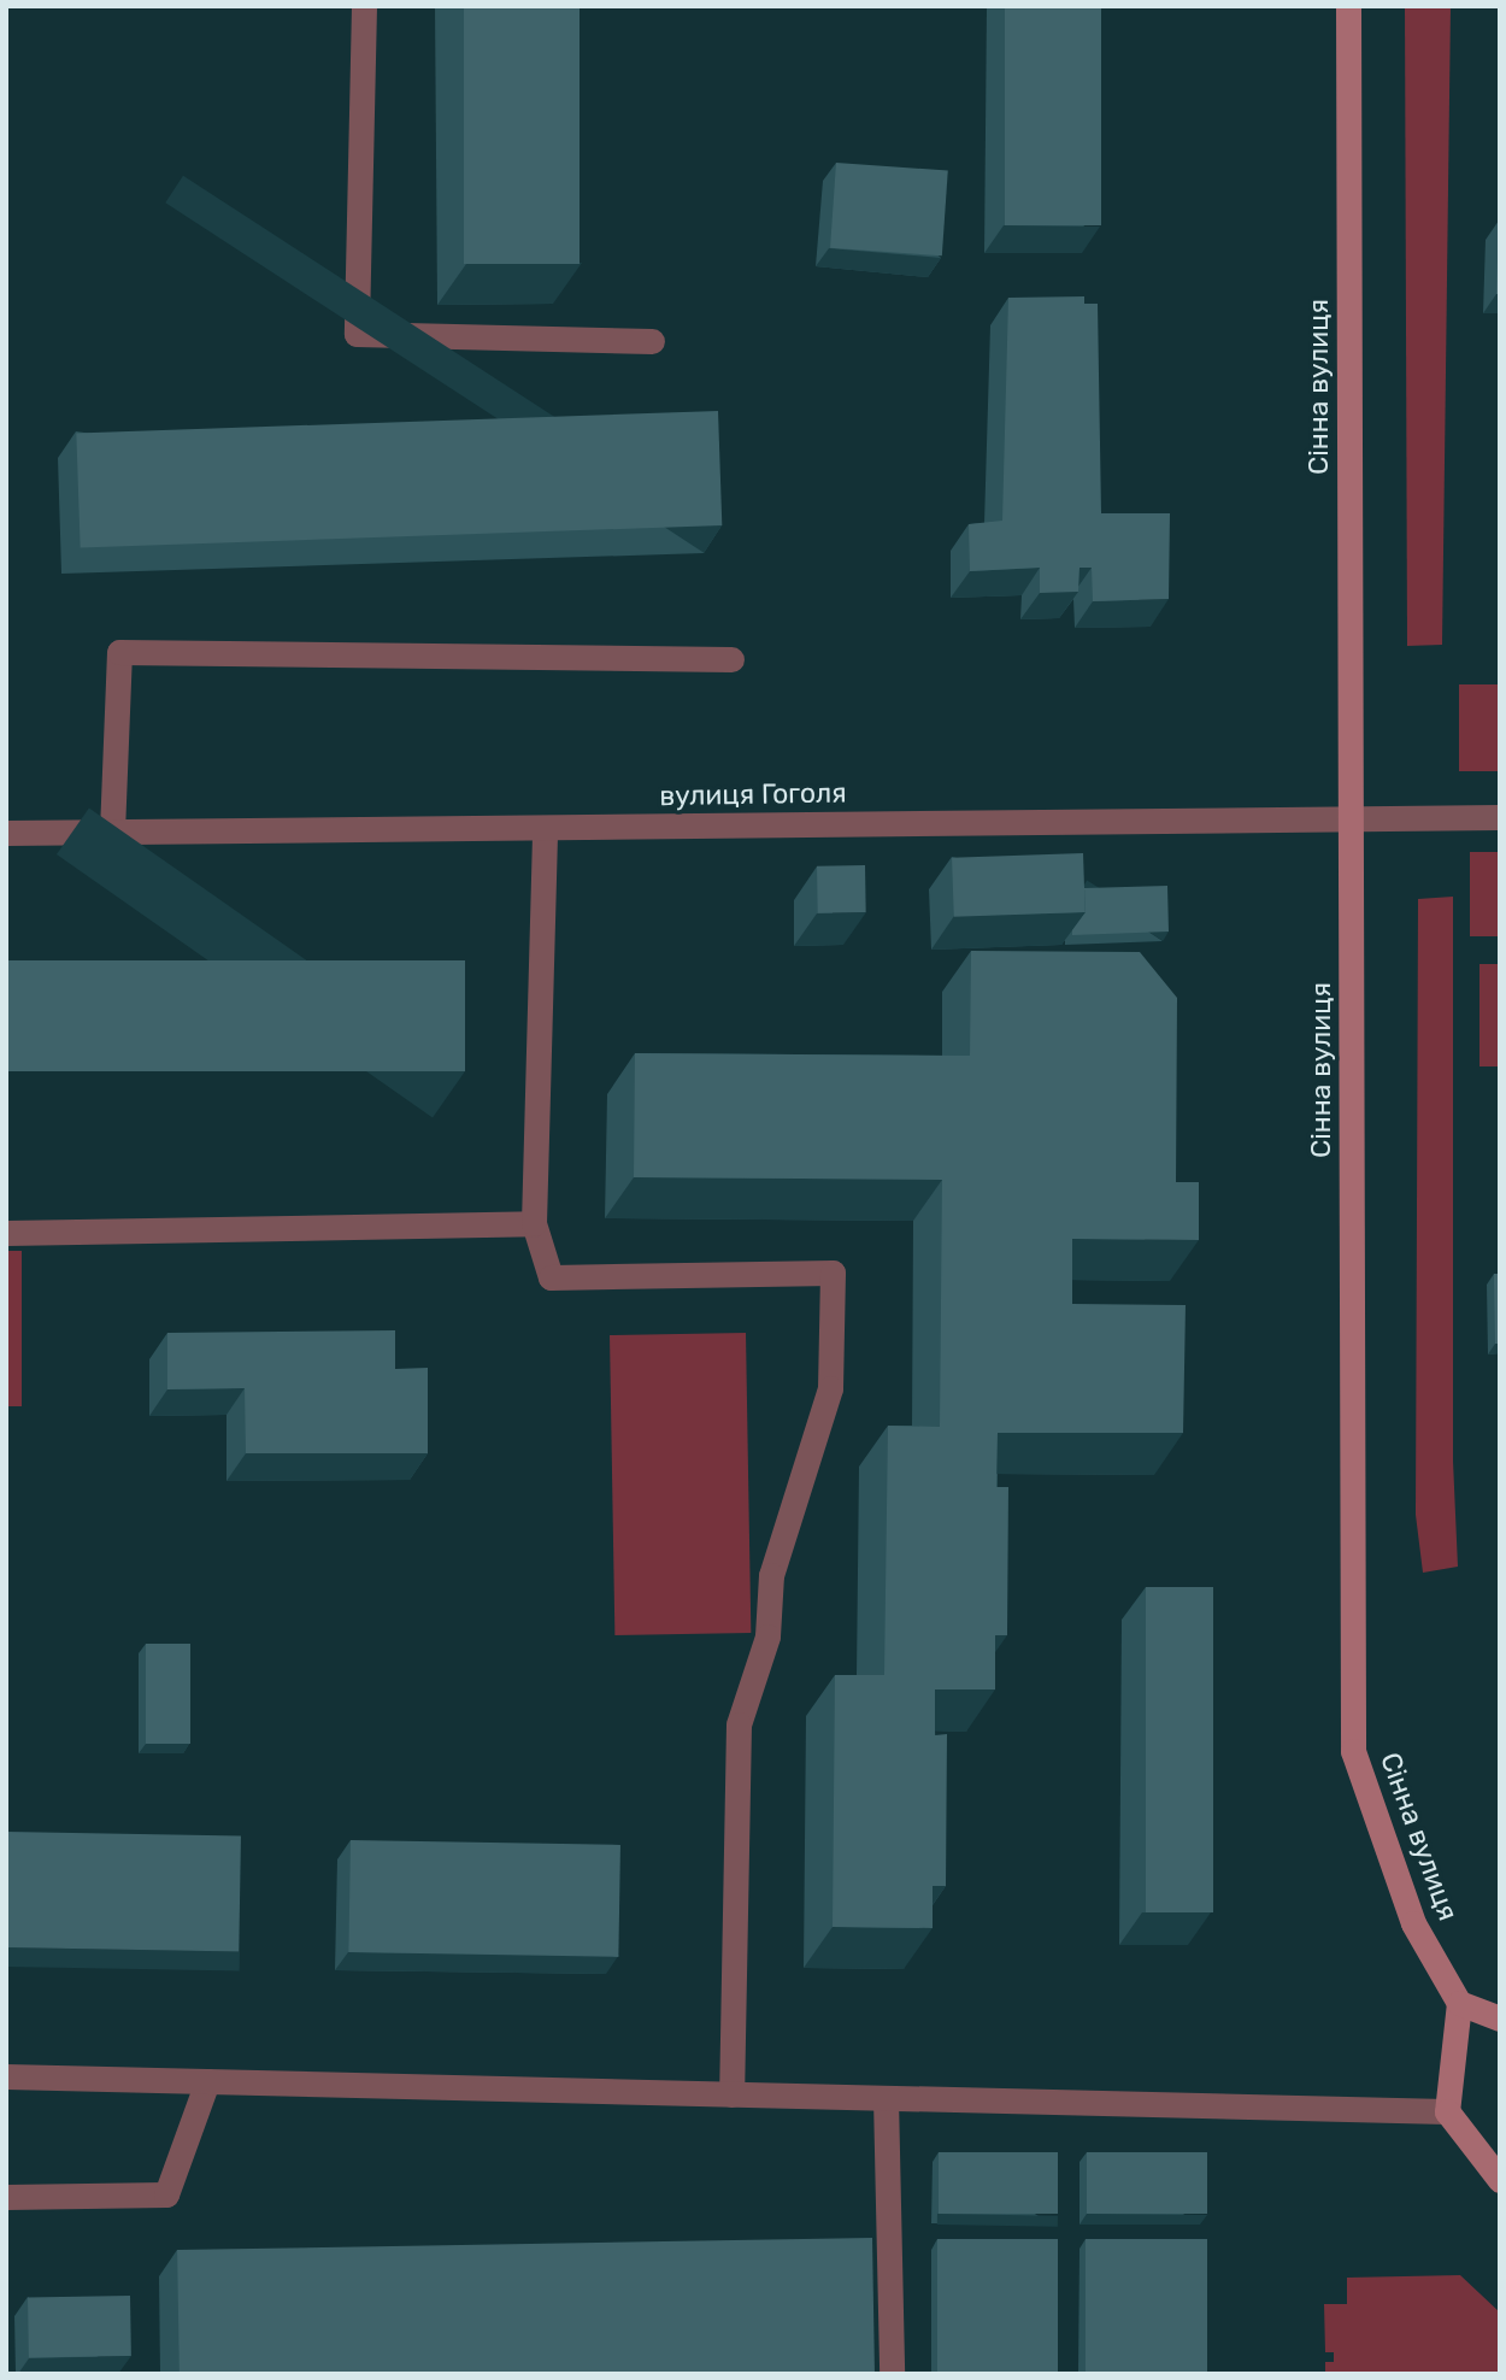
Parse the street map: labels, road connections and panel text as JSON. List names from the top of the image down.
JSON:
{
  "streets": {
    "main road": ["Сінна вулиця"],
    "street": ["вулиця Гоголя"]
  },
  "crossings": [
    ["Сінна вулиця", "вулиця Гоголя"]
  ]
}
